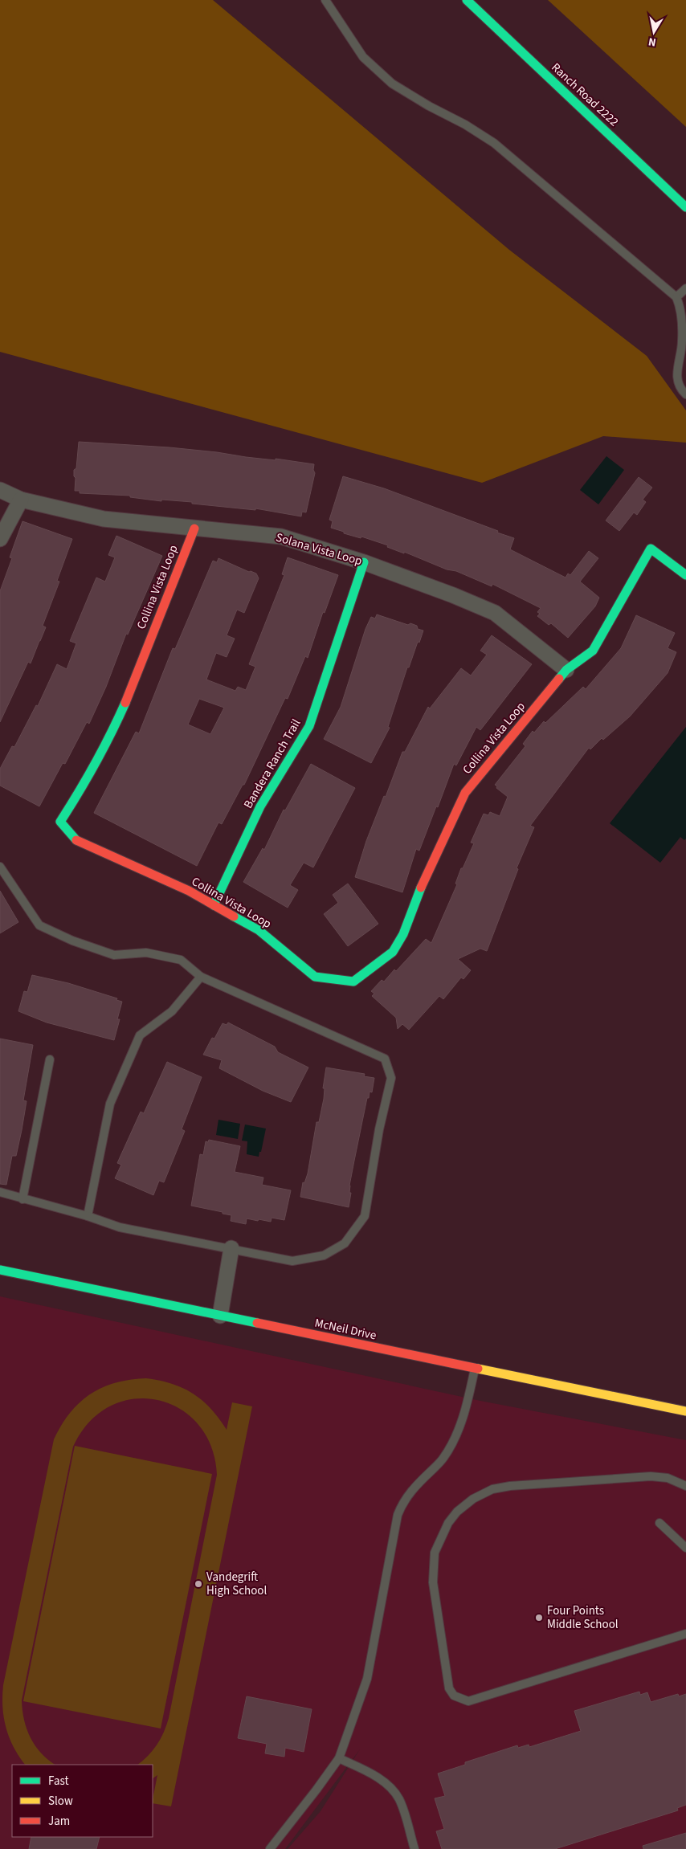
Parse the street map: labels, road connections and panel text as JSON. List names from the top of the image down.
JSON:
{
  "streets": {
    "street": [
      "Ranch Road 2222",
      "Solana Vista Loop",
      "Collina Vista Loop",
      "Bandera Ranch Trail",
      "McNeil Drive"
    ]
  },
  "crossings": [
    ["Solana Vista Loop", "Collina Vista Loop"],
    ["Solana Vista Loop", "Bandera Ranch Trail"],
    ["Collina Vista Loop", "Bandera Ranch Trail"]
  ],
  "places": ["Vandegrift High School", "Four Points Middle School"],
  "legend": ["Fast", "Slow", "Jam"],
  "north": "bottom"
}
